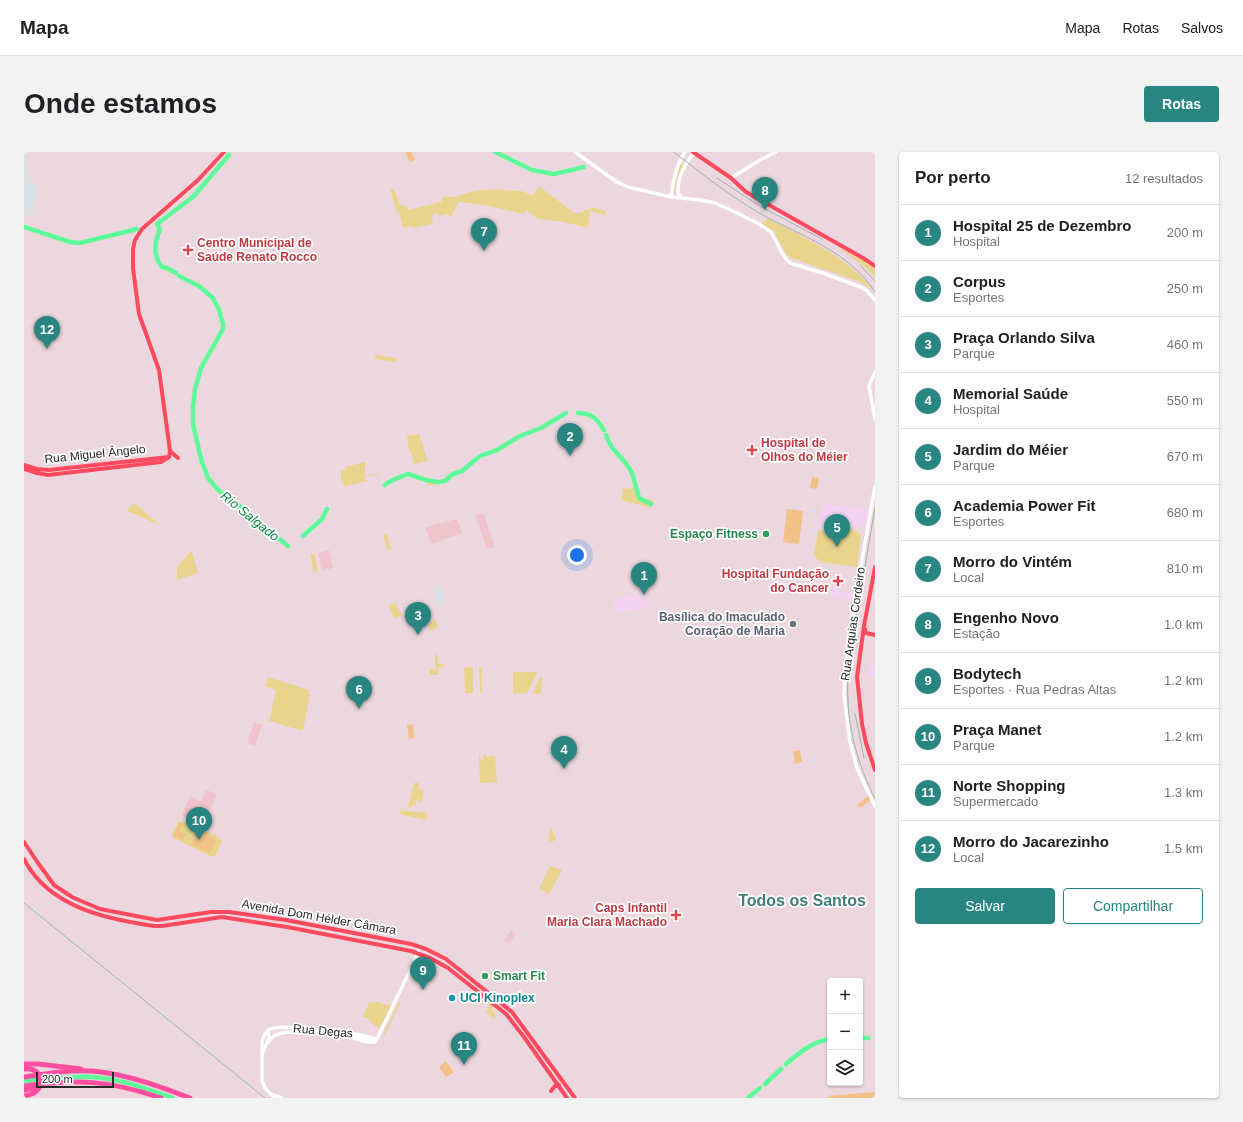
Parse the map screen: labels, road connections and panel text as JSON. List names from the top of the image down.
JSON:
{
  "streets": {
    "main road": [
      "Rua Miguel Ângelo",
      "Rua Arquias Cordeiro",
      "Avenida Dom Hélder Câmara",
      "Rua Degas"
    ]
  },
  "districts": ["Todos os Santos"],
  "water": ["Rio Salgado"],
  "places": {
    "health": [
      "Centro Municipal de Saúde Renato Rocco",
      "Hospital de Olhos do Méier",
      "Hospital Fundação do Cancer",
      "Caps Infantil Maria Clara Machado"
    ],
    "other": [
      "Espaço Fitness",
      "Basílica do Imaculado Coração de Maria",
      "Smart Fit",
      "UCI Kinoplex"
    ]
  },
  "scale_bar": "200 m",
  "page": {
    "header": "Mapa",
    "nav": ["Mapa", "Rotas", "Salvos"],
    "buttons": [
      "Rotas",
      ["Salvar", "Compartilhar"]
    ],
    "title": "Onde estamos",
    "heading": ["Por perto", "12 resultados"],
    "pins": [
      "8",
      "7",
      "12",
      "2",
      "5",
      "1",
      "3",
      "6",
      "4",
      "10",
      "9",
      "11"
    ],
    "list": [
      {
        "mark": "1",
        "name": "Hospital 25 de Dezembro",
        "note": "Hospital",
        "value": "200 m"
      },
      {
        "mark": "2",
        "name": "Corpus",
        "note": "Esportes",
        "value": "250 m"
      },
      {
        "mark": "3",
        "name": "Praça Orlando Silva",
        "note": "Parque",
        "value": "460 m"
      },
      {
        "mark": "4",
        "name": "Memorial Saúde",
        "note": "Hospital",
        "value": "550 m"
      },
      {
        "mark": "5",
        "name": "Jardim do Méier",
        "note": "Parque",
        "value": "670 m"
      },
      {
        "mark": "6",
        "name": "Academia Power Fit",
        "note": "Esportes",
        "value": "680 m"
      },
      {
        "mark": "7",
        "name": "Morro do Vintém",
        "note": "Local",
        "value": "810 m"
      },
      {
        "mark": "8",
        "name": "Engenho Novo",
        "note": "Estação",
        "value": "1.0 km"
      },
      {
        "mark": "9",
        "name": "Bodytech",
        "note": "Esportes · Rua Pedras Altas",
        "value": "1.2 km"
      },
      {
        "mark": "10",
        "name": "Praça Manet",
        "note": "Parque",
        "value": "1.2 km"
      },
      {
        "mark": "11",
        "name": "Norte Shopping",
        "note": "Supermercado",
        "value": "1.3 km"
      },
      {
        "mark": "12",
        "name": "Morro do Jacarezinho",
        "note": "Local",
        "value": "1.5 km"
      }
    ],
    "map_buttons": ["+", "−"],
    "scale": "200 m"
  }
}
